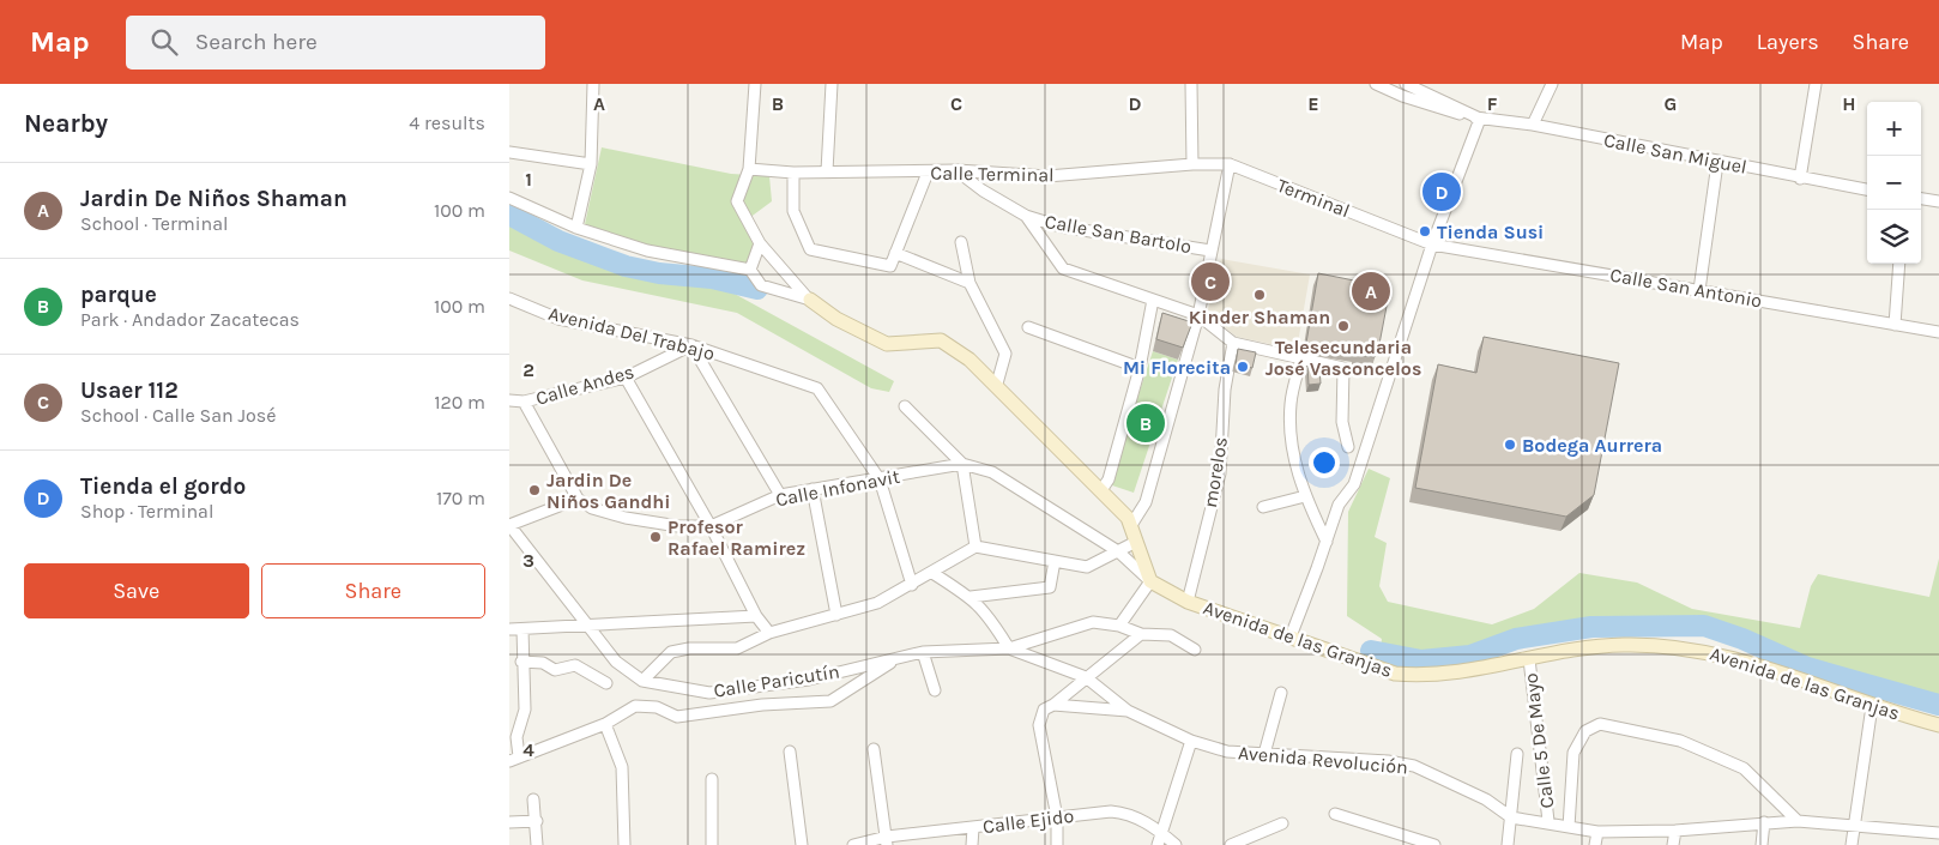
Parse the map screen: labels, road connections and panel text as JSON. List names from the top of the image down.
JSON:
{
  "streets": {
    "street": [
      "Calle San Miguel",
      "Calle Terminal",
      "Terminal",
      "Calle San Bartolo",
      "Calle San Antonio",
      "Avenida Del Trabajo",
      "Calle Andes",
      "morelos",
      "Calle Infonavit",
      "Avenida de las Granjas",
      "Calle Paricutín",
      "Calle 5 De Mayo",
      "Avenida Revolución",
      "Calle Ejido"
    ]
  },
  "crossings": [
    ["Calle Terminal", "Terminal"],
    ["Terminal", "Calle San Antonio"],
    ["Avenida Del Trabajo", "Calle Andes"],
    ["Avenida Del Trabajo", "Calle Infonavit"],
    ["morelos", "Avenida de las Granjas"],
    ["Calle Infonavit", "Avenida de las Granjas"],
    ["Avenida de las Granjas", "Calle 5 De Mayo"],
    ["Calle 5 De Mayo", "Avenida Revolución"]
  ],
  "places": [
    "Tienda Susi",
    "Kinder Shaman",
    "Telesecundaria José Vasconcelos",
    "Mi Florecita",
    "Bodega Aurrera",
    "Jardin De Niños Gandhi",
    "Profesor Rafael Ramirez"
  ],
  "page": {
    "header": "Map",
    "search": "Search here",
    "nav": ["Map", "Layers", "Share"],
    "heading": ["Nearby", "4 results"],
    "map_buttons": ["+", "−"],
    "list": [
      {
        "mark": "A",
        "name": "Jardin De Niños Shaman",
        "note": "School · Terminal",
        "value": "100 m"
      },
      {
        "mark": "B",
        "name": "parque",
        "note": "Park · Andador Zacatecas",
        "value": "100 m"
      },
      {
        "mark": "C",
        "name": "Usaer 112",
        "note": "School · Calle San José",
        "value": "120 m"
      },
      {
        "mark": "D",
        "name": "Tienda el gordo",
        "note": "Shop · Terminal",
        "value": "170 m"
      }
    ],
    "pins": [
      "D",
      "C",
      "A",
      "B"
    ],
    "buttons": ["Save", "Share"]
  },
  "grid": {
    "columns": [
      "A",
      "B",
      "C",
      "D",
      "E",
      "F",
      "G",
      "H"
    ],
    "rows": [
      "1",
      "2",
      "3",
      "4"
    ]
  }
}
